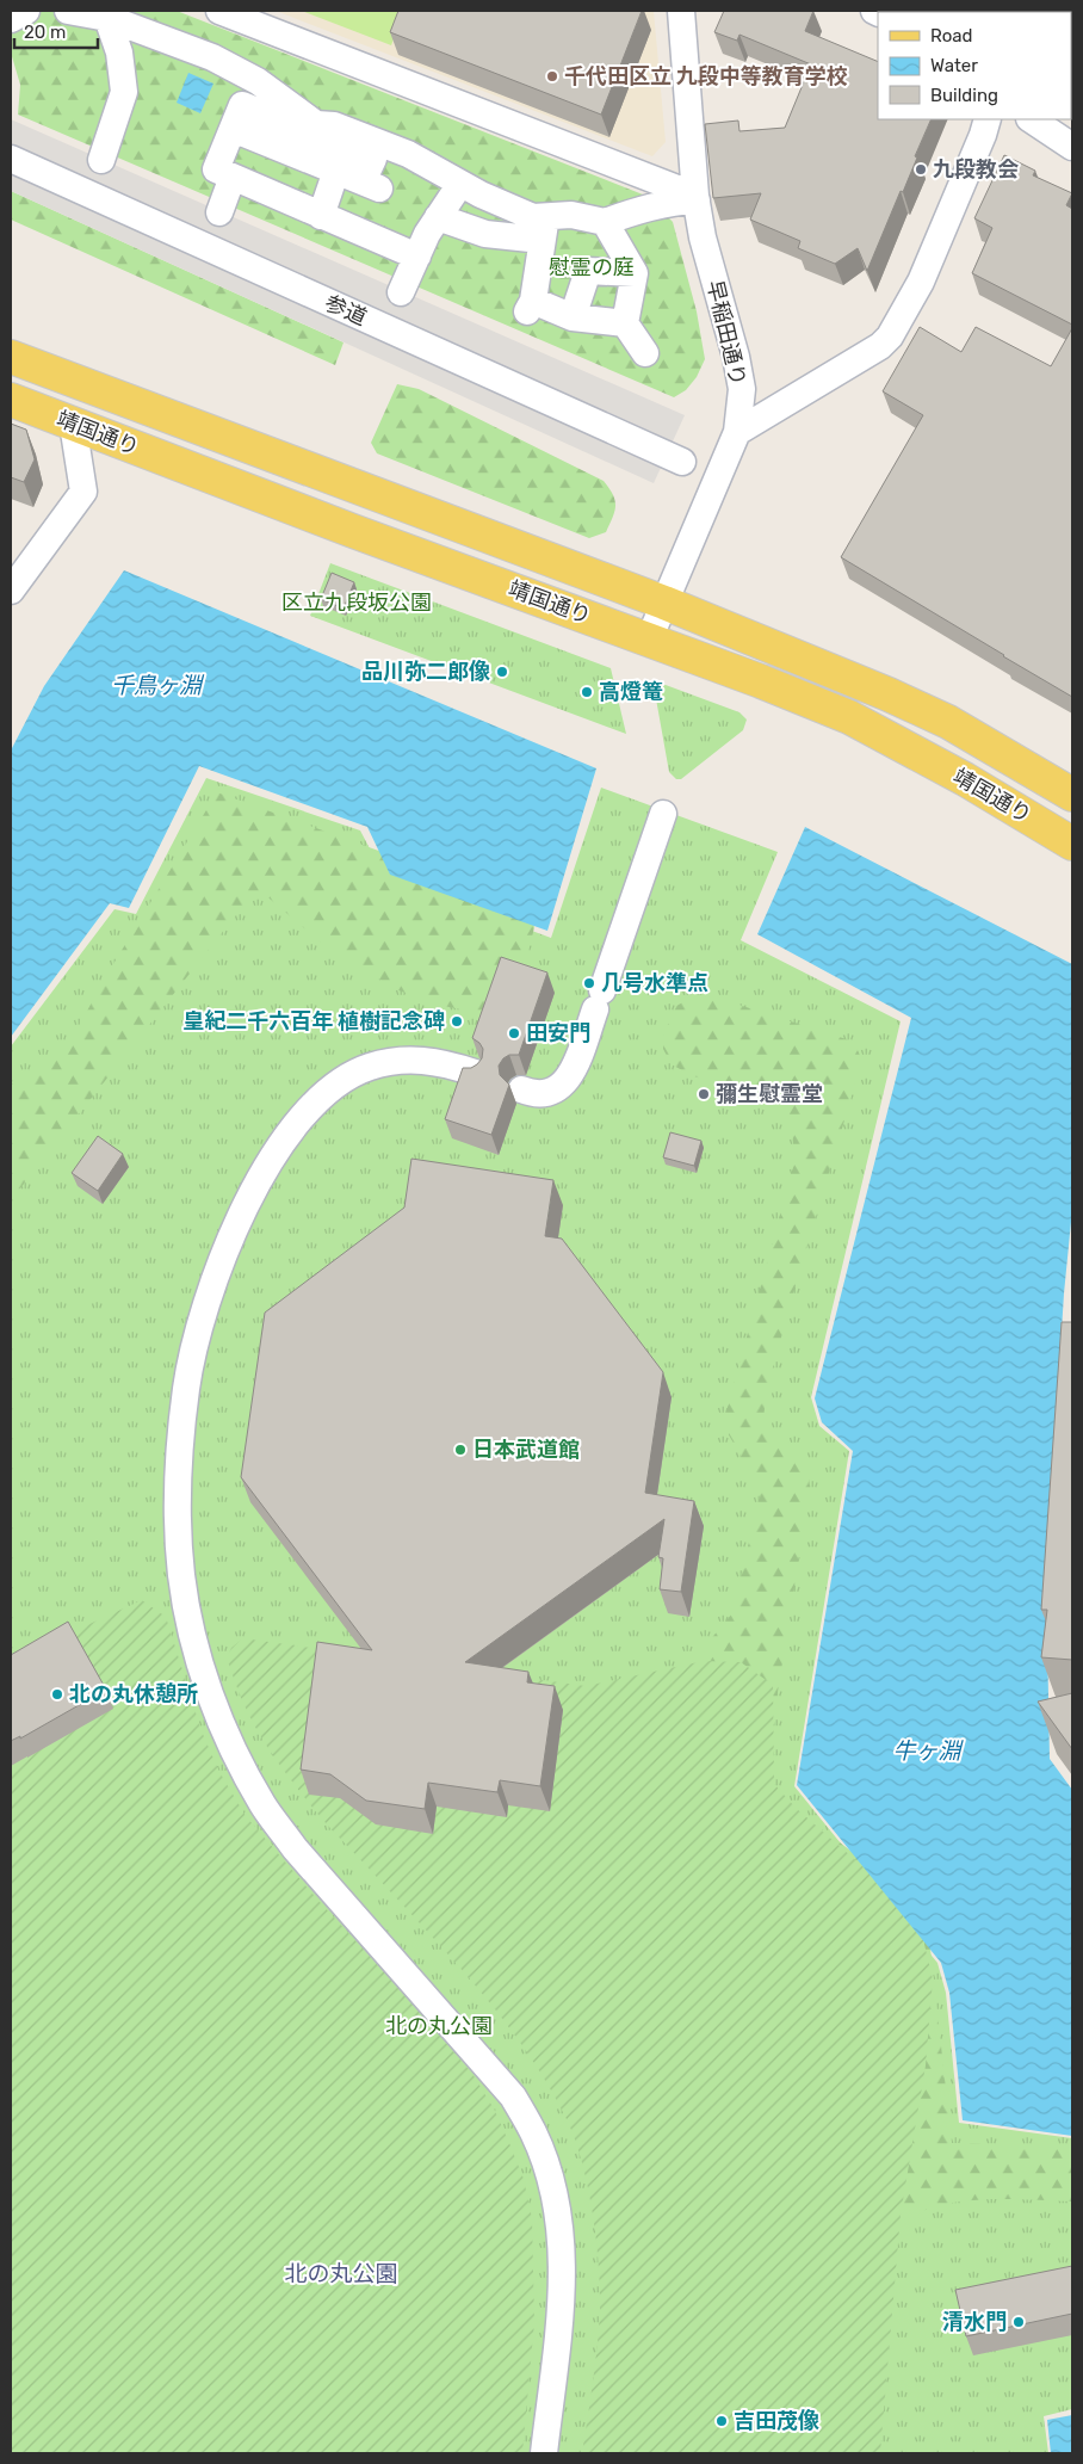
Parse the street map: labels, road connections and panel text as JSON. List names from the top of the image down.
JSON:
{
  "streets": {
    "main road": ["靖国通り"],
    "street": ["参道", "早稲田通り"]
  },
  "crossings": [
    ["早稲田通り", "靖国通り"]
  ],
  "districts": ["北の丸公園"],
  "water": ["千鳥ヶ淵", "牛ヶ淵"],
  "parks": ["慰霊の庭", "区立九段坂公園", "北の丸公園"],
  "places": [
    "千代田区立 九段中等教育学校",
    "九段教会",
    "品川弥二郎像",
    "高燈篭",
    "几号水準点",
    "皇紀二千六百年 植樹記念碑",
    "田安門",
    "彌生慰霊堂",
    "日本武道館",
    "北の丸休憩所",
    "清水門",
    "吉田茂像"
  ],
  "legend": ["Road", "Water", "Building"],
  "scale_bar": "20 m"
}
